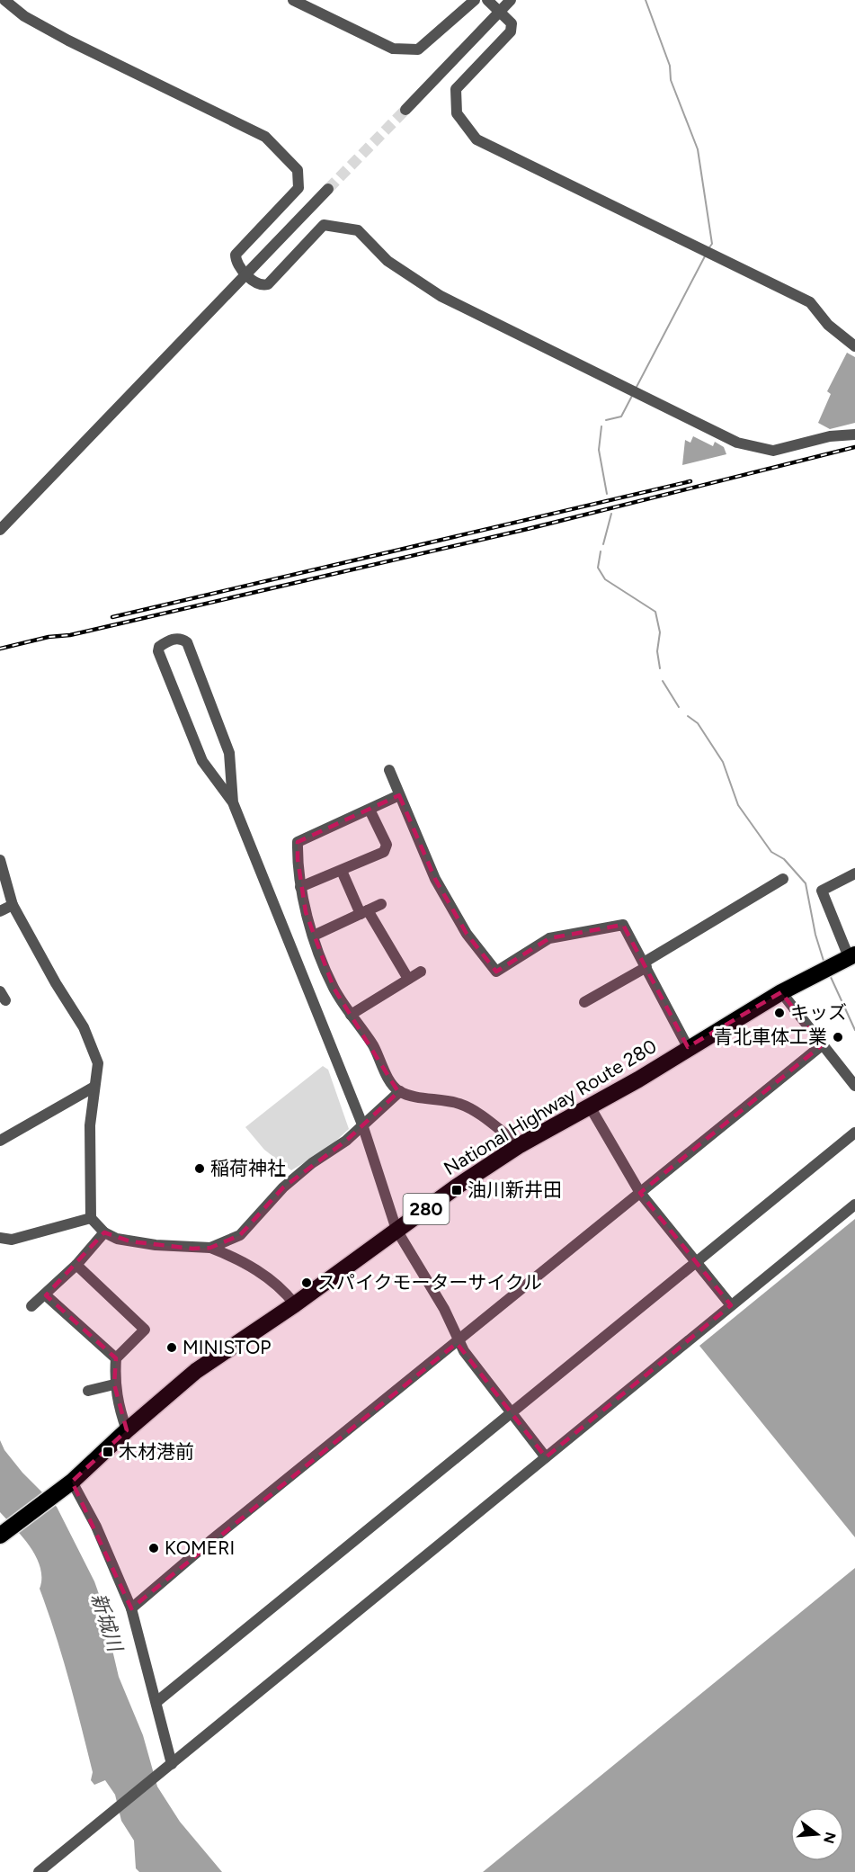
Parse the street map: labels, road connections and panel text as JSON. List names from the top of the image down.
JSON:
{
  "streets": {
    "highway": ["National Highway Route 280", "280"]
  },
  "water": ["新城川"],
  "places": {
    "other": [
      "キッズ",
      "青北車体工業",
      "稲荷神社",
      "スパイクモーターサイクル",
      "MINISTOP",
      "KOMERI"
    ],
    "transit": ["油川新井田", "木材港前"]
  },
  "north": "right"
}
